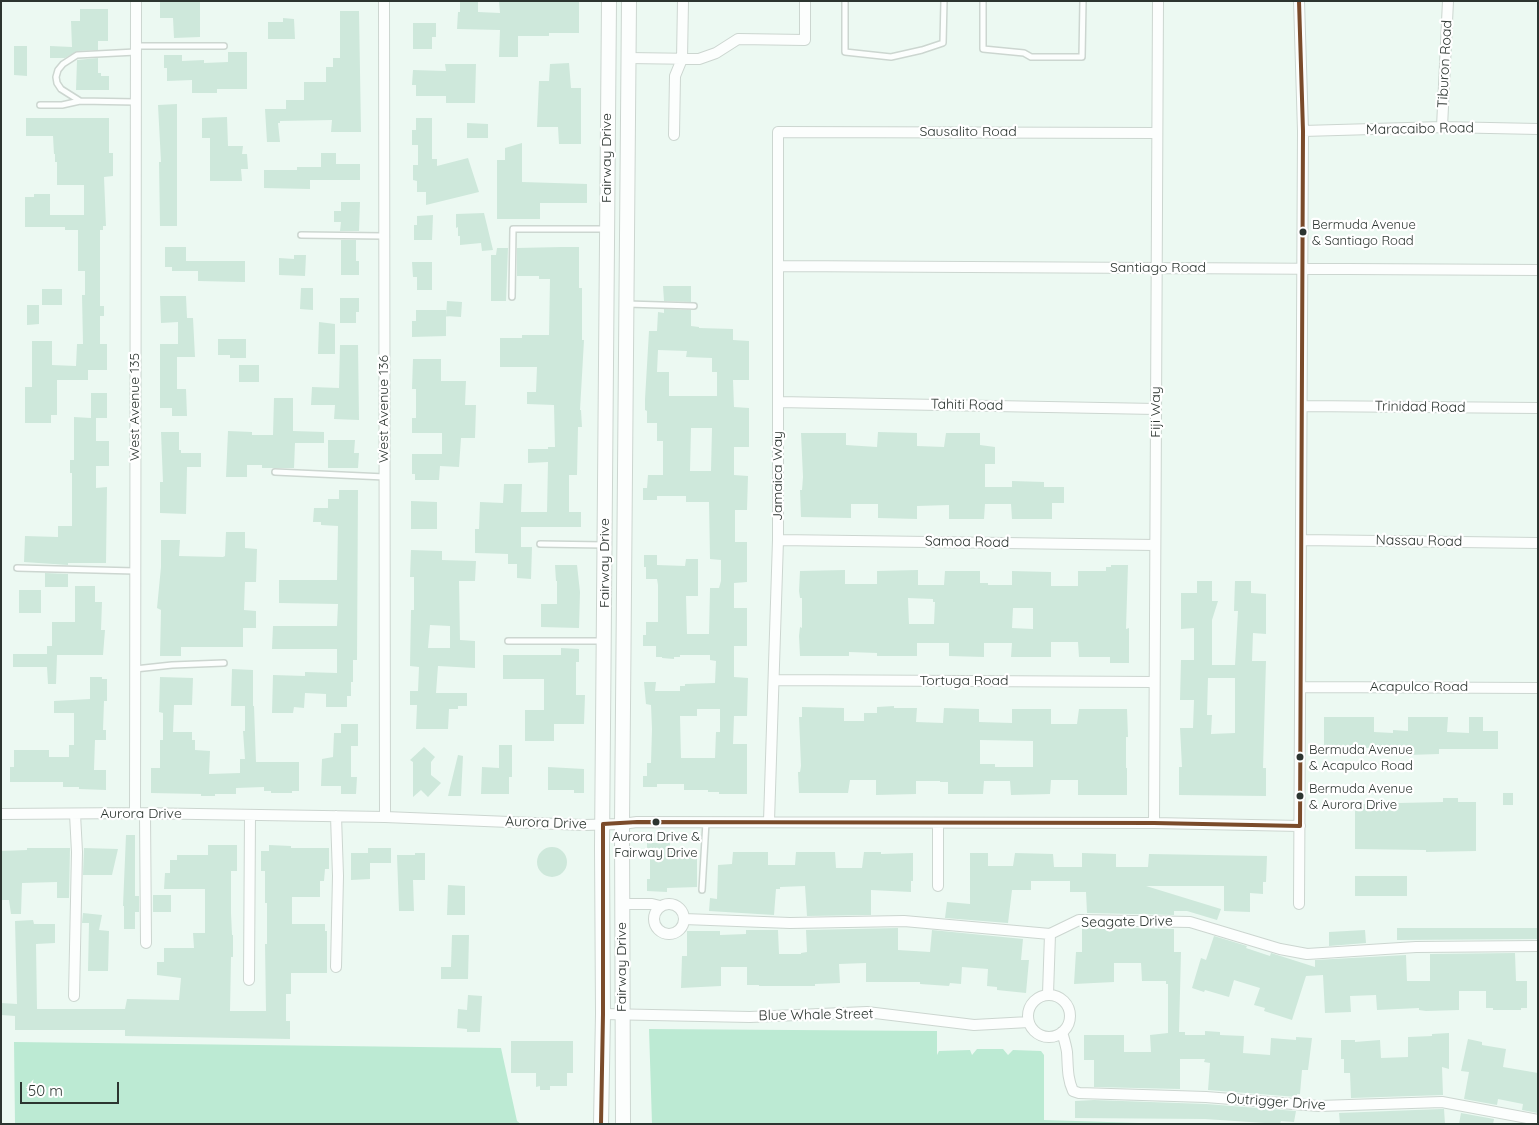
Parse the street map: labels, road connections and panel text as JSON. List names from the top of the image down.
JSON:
{
  "streets": {
    "street": [
      "Tiburon Road",
      "Maracaibo Road",
      "Sausalito Road",
      "Fairway Drive",
      "Santiago Road",
      "Tahiti Road",
      "West Avenue 135",
      "Trinidad Road",
      "West Avenue 136",
      "Fiji Way",
      "Jamaica Way",
      "Nassau Road",
      "Samoa Road",
      "Tortuga Road",
      "Acapulco Road",
      "Aurora Drive",
      "Seagate Drive",
      "Blue Whale Street",
      "Outrigger Drive"
    ]
  },
  "crossings": [
    ["Tiburon Road", "Maracaibo Road"],
    ["Sausalito Road", "Fiji Way"],
    ["Sausalito Road", "Jamaica Way"],
    ["Fairway Drive", "Aurora Drive"],
    ["Fairway Drive", "Blue Whale Street"],
    ["Santiago Road", "Fiji Way"],
    ["Santiago Road", "Jamaica Way"],
    ["Tahiti Road", "Fiji Way"],
    ["Tahiti Road", "Jamaica Way"],
    ["West Avenue 135", "Aurora Drive"],
    ["West Avenue 136", "Aurora Drive"],
    ["Fiji Way", "Samoa Road"],
    ["Fiji Way", "Tortuga Road"],
    ["Fiji Way", "Aurora Drive"],
    ["Jamaica Way", "Samoa Road"],
    ["Jamaica Way", "Tortuga Road"],
    ["Jamaica Way", "Aurora Drive"],
    ["Blue Whale Street", "Outrigger Drive"]
  ],
  "places": [
    "Bermuda Avenue & Santiago Road",
    "Bermuda Avenue & Acapulco Road",
    "Bermuda Avenue & Aurora Drive",
    "Aurora Drive & Fairway Drive"
  ],
  "scale_bar": "50 m"
}
